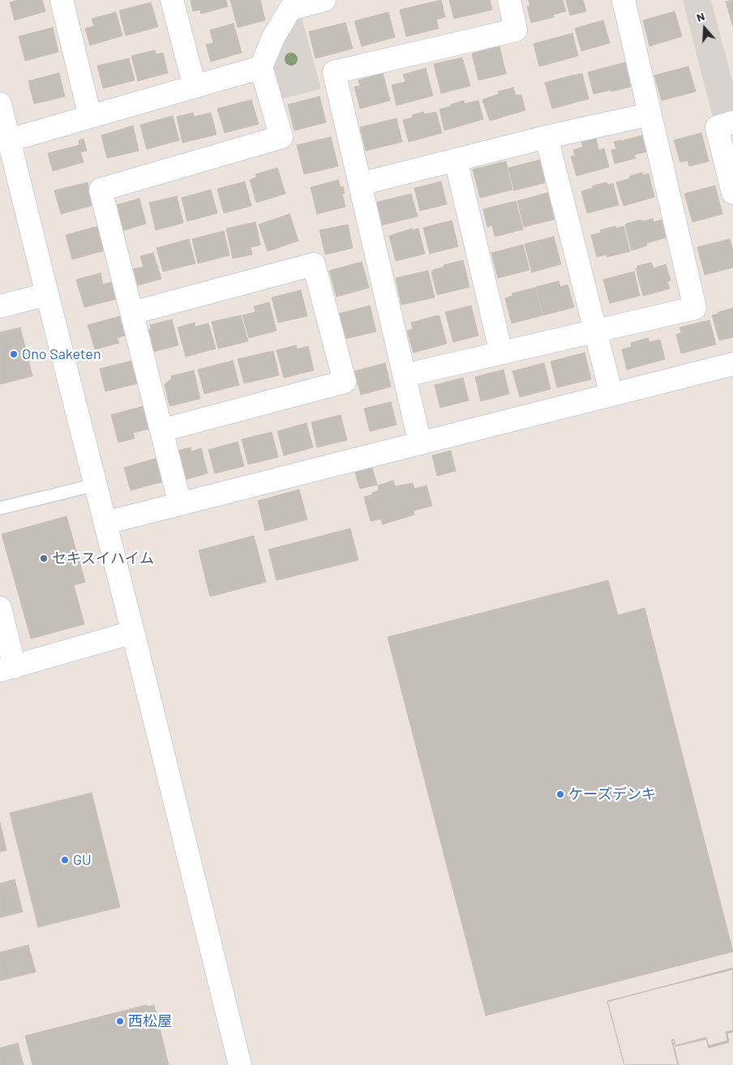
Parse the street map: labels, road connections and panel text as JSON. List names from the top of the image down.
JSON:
{
  "places": [
    "Ono Saketen",
    "セキスイハイム",
    "ケーズデンキ",
    "GU",
    "西松屋"
  ],
  "north": "top"
}
